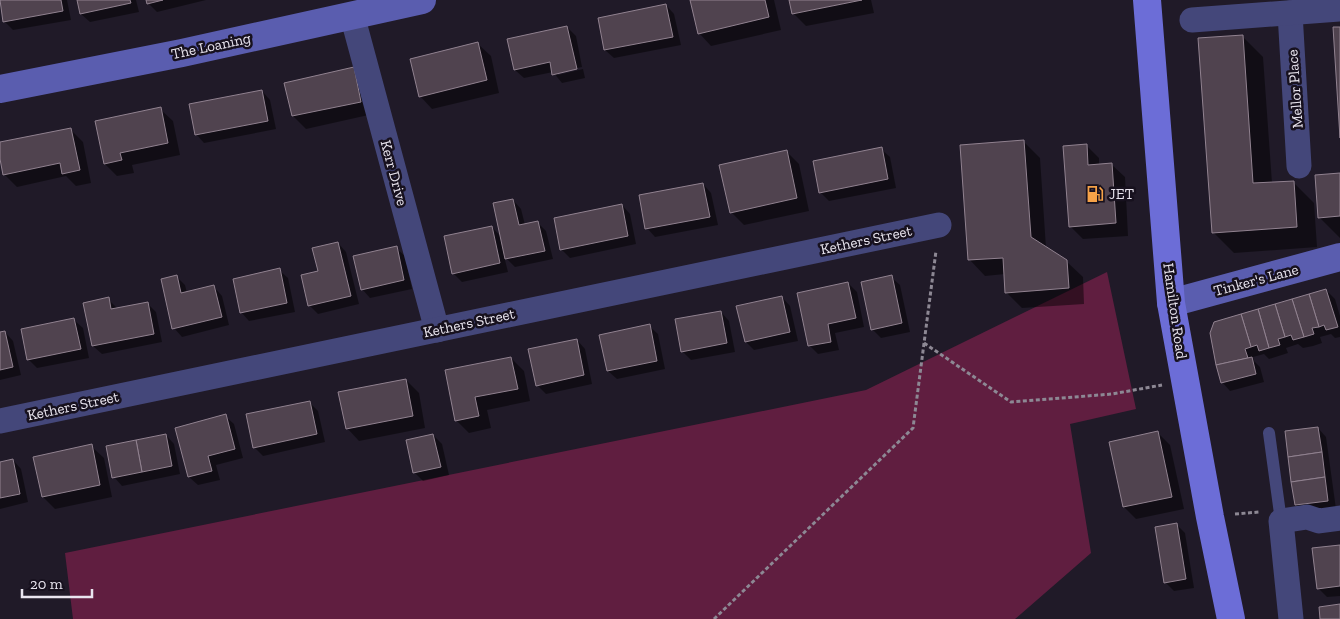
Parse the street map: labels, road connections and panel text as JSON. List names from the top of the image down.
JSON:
{
  "streets": {
    "main road": ["Hamilton Road"],
    "street": [
      "The Loaning",
      "Mellor Place",
      "Kerr Drive",
      "Kethers Street",
      "Tinker's Lane"
    ]
  },
  "crossings": [
    ["The Loaning", "Kerr Drive"],
    ["Kerr Drive", "Kethers Street"],
    ["Tinker's Lane", "Hamilton Road"]
  ],
  "places": {
    "fuel station": ["JET"]
  },
  "scale_bar": "20 m"
}
